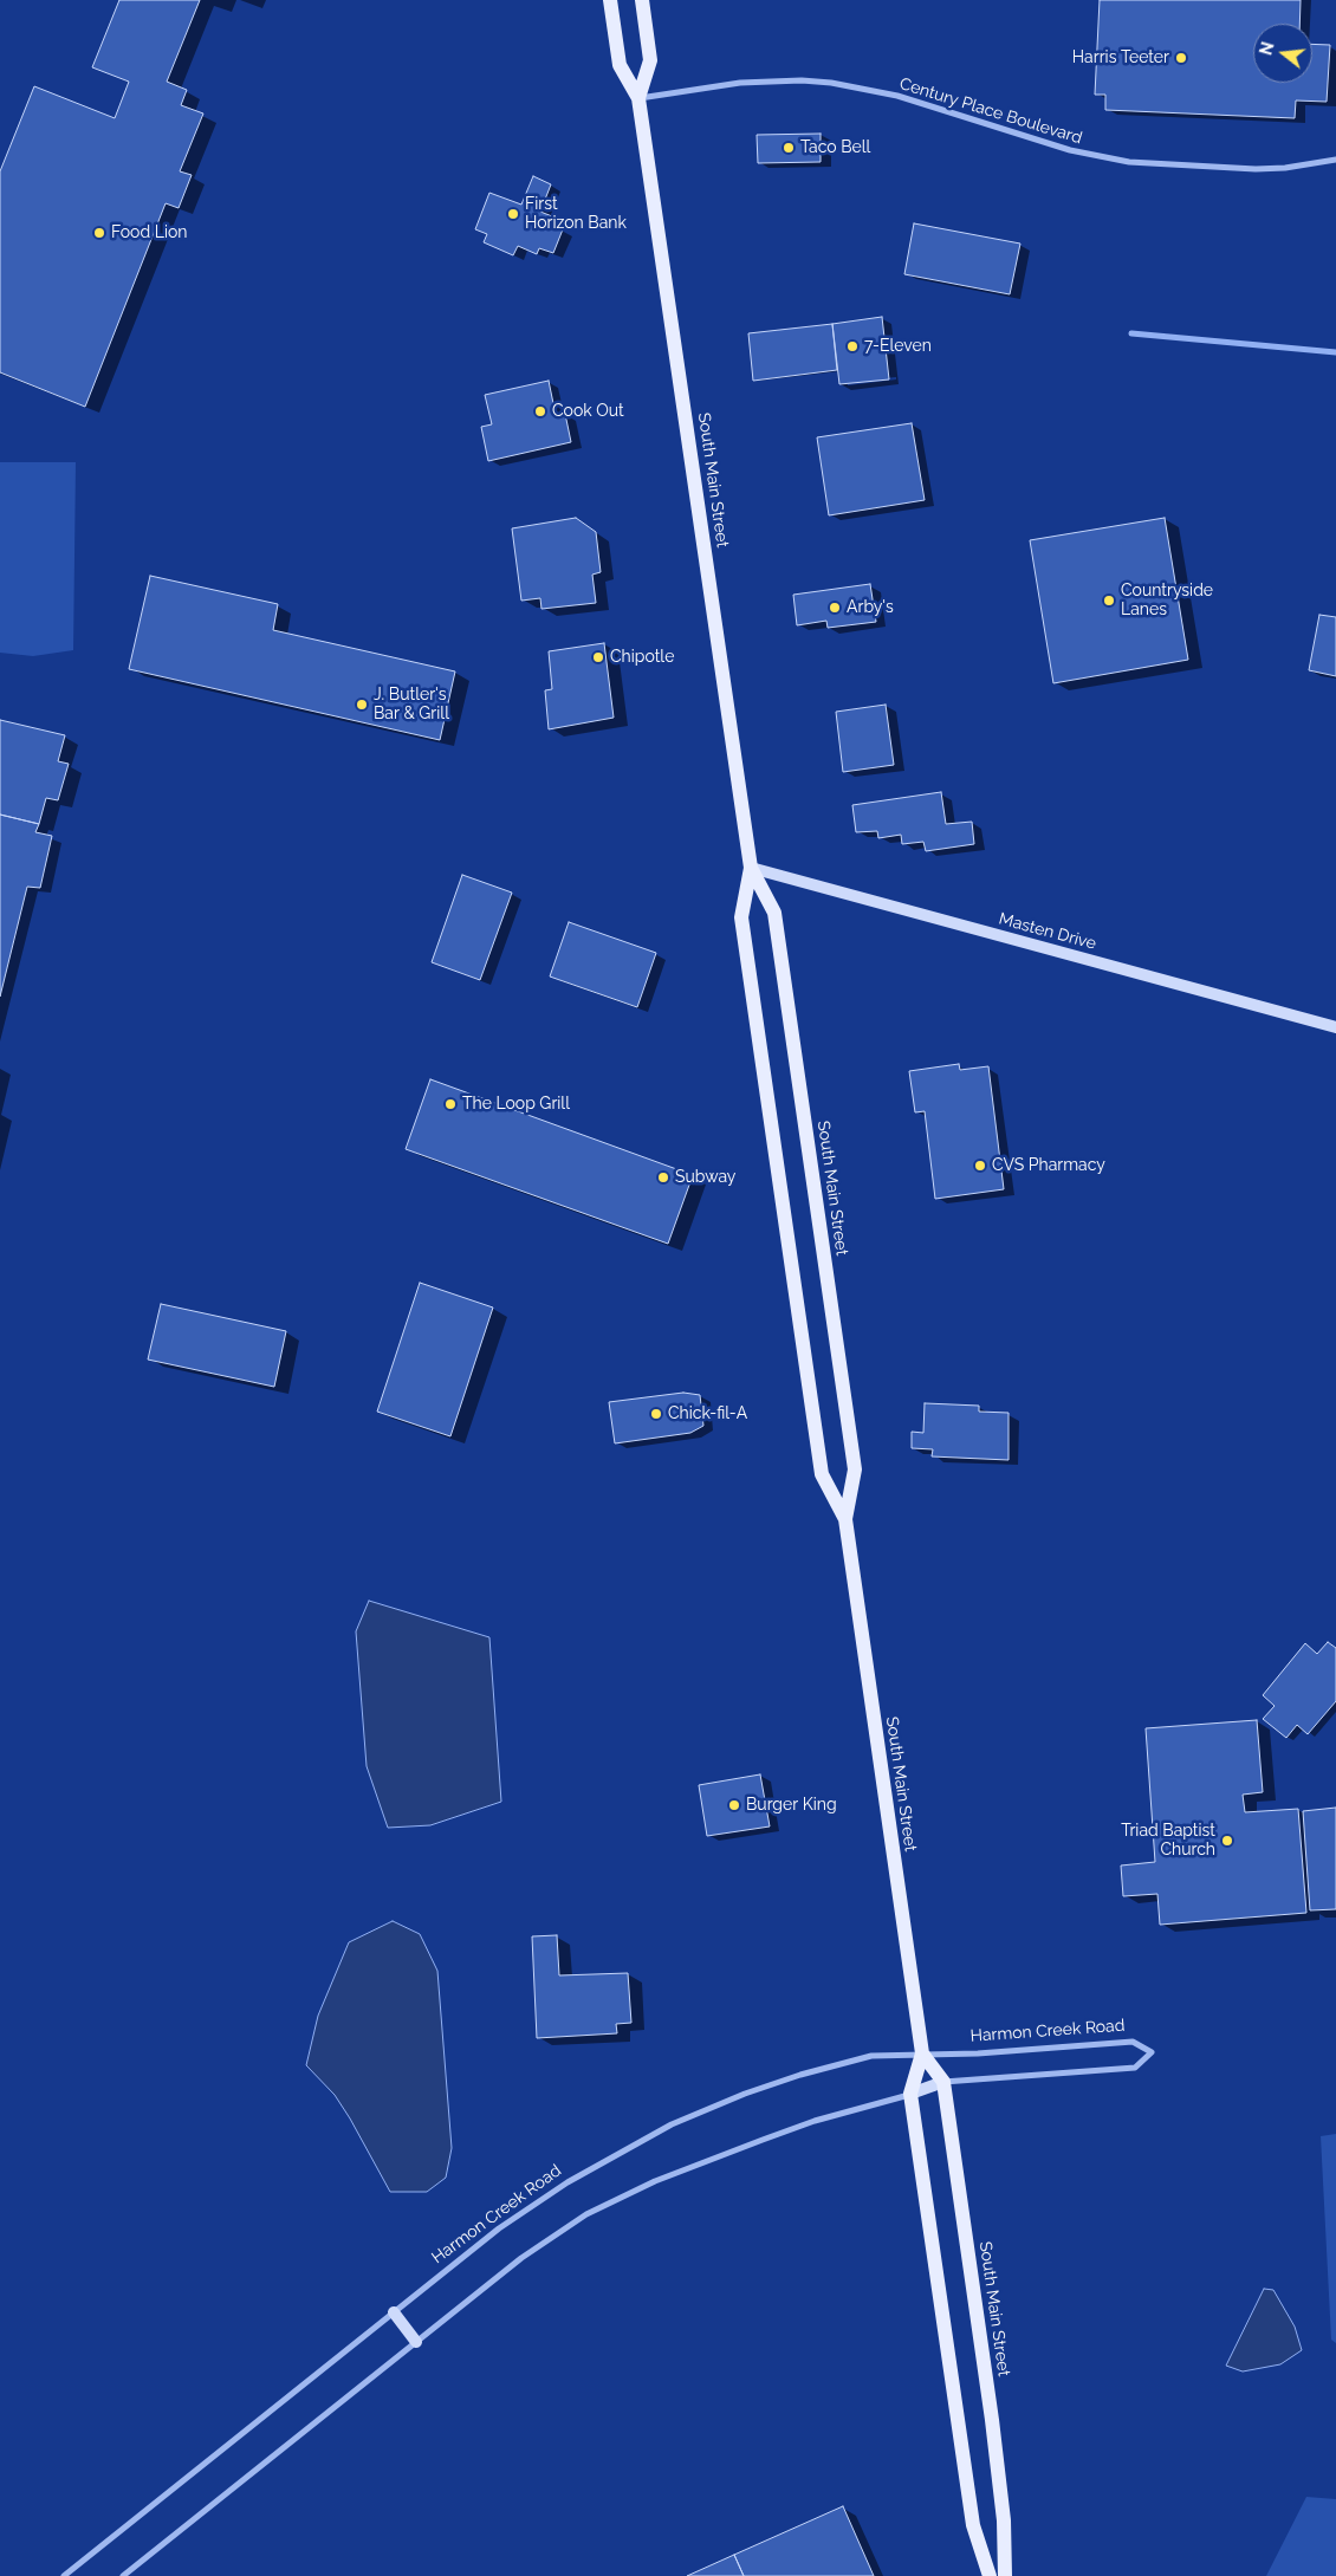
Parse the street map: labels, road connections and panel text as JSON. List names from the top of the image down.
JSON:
{
  "streets": {
    "main road": ["South Main Street"],
    "street": ["Century Place Boulevard", "Masten Drive", "Harmon Creek Road"]
  },
  "crossings": [
    ["Century Place Boulevard", "South Main Street"],
    ["South Main Street", "Masten Drive"],
    ["South Main Street", "Harmon Creek Road"]
  ],
  "places": [
    "Harris Teeter",
    "Taco Bell",
    "First Horizon Bank",
    "Food Lion",
    "7-Eleven",
    "Cook Out",
    "Countryside Lanes",
    "Arby's",
    "Chipotle",
    "J. Butler's Bar & Grill",
    "The Loop Grill",
    "CVS Pharmacy",
    "Subway",
    "Chick-fil-A",
    "Burger King",
    "Triad Baptist Church"
  ],
  "north": "left"
}
